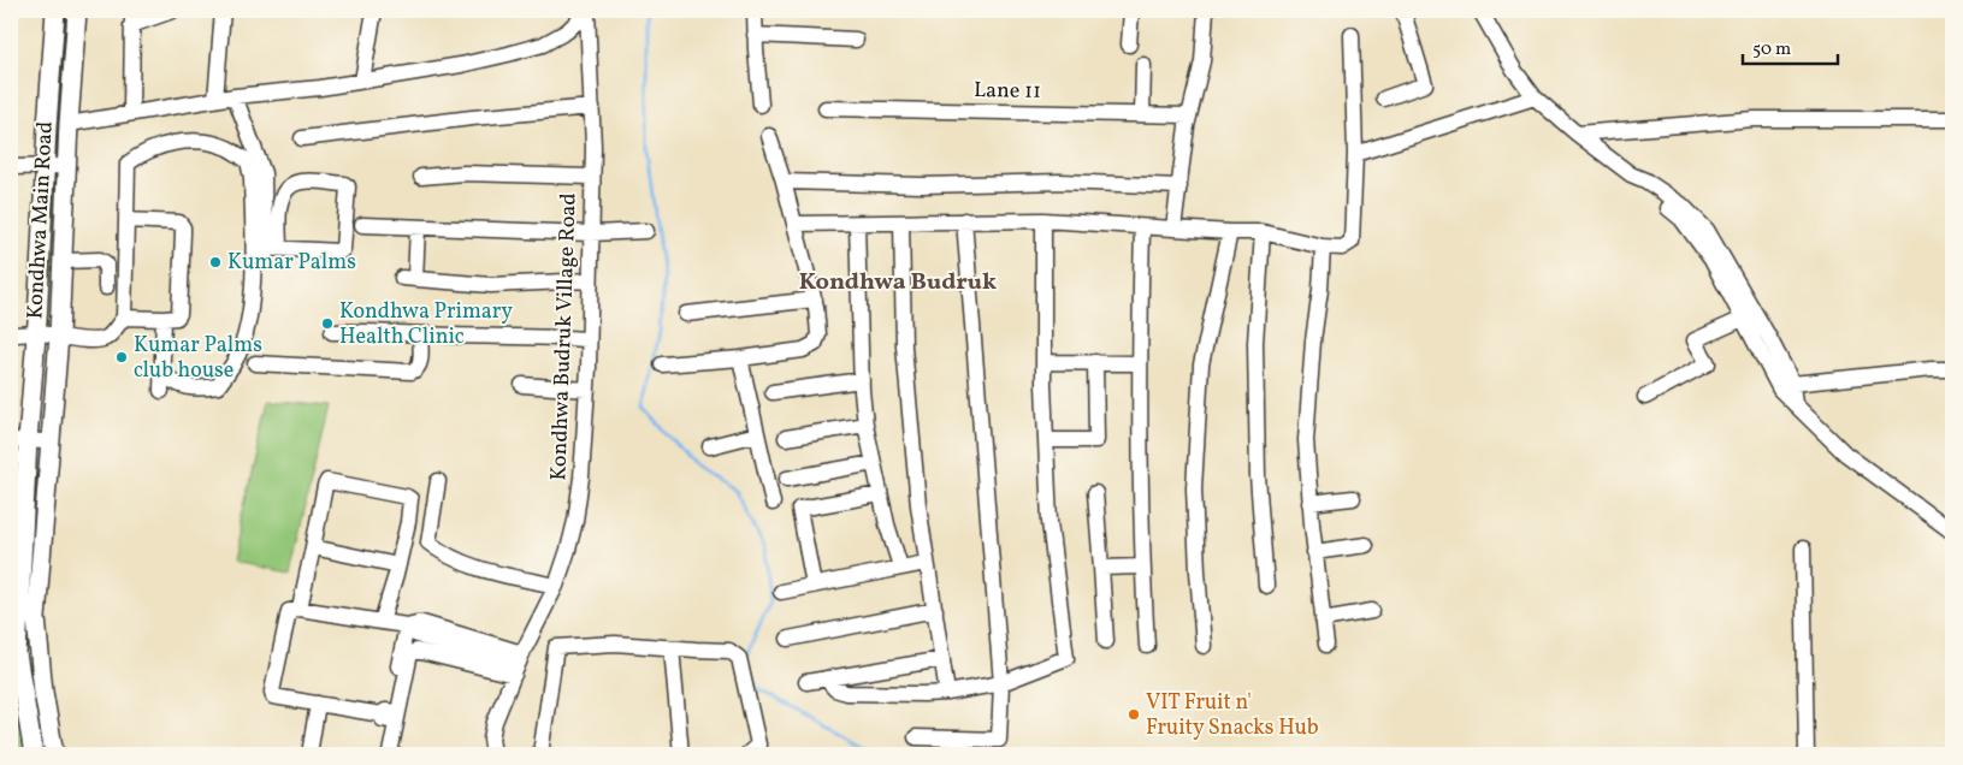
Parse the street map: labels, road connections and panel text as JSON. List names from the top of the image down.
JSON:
{
  "streets": {
    "main road": ["Kondhwa Main Road"],
    "street": ["Lane 11", "Kondhwa Budruk Village Road"]
  },
  "districts": ["Kondhwa Budruk"],
  "places": [
    "Kumar Palms",
    "Kondhwa Primary Health Clinic",
    "Kumar Palms club house",
    "VIT Fruit n' Fruity Snacks Hub"
  ],
  "scale_bar": "50 m"
}
